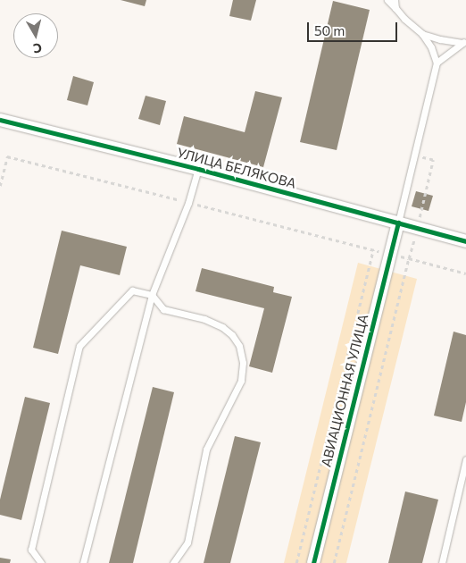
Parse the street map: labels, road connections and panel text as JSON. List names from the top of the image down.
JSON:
{
  "streets": {
    "street": ["УЛИЦА БЕЛЯКОВА", "АВИАЦИОННАЯ УЛИЦА"]
  },
  "crossings": [
    ["УЛИЦА БЕЛЯКОВА", "АВИАЦИОННАЯ УЛИЦА"]
  ],
  "scale_bar": "50 m",
  "north": "bottom"
}
